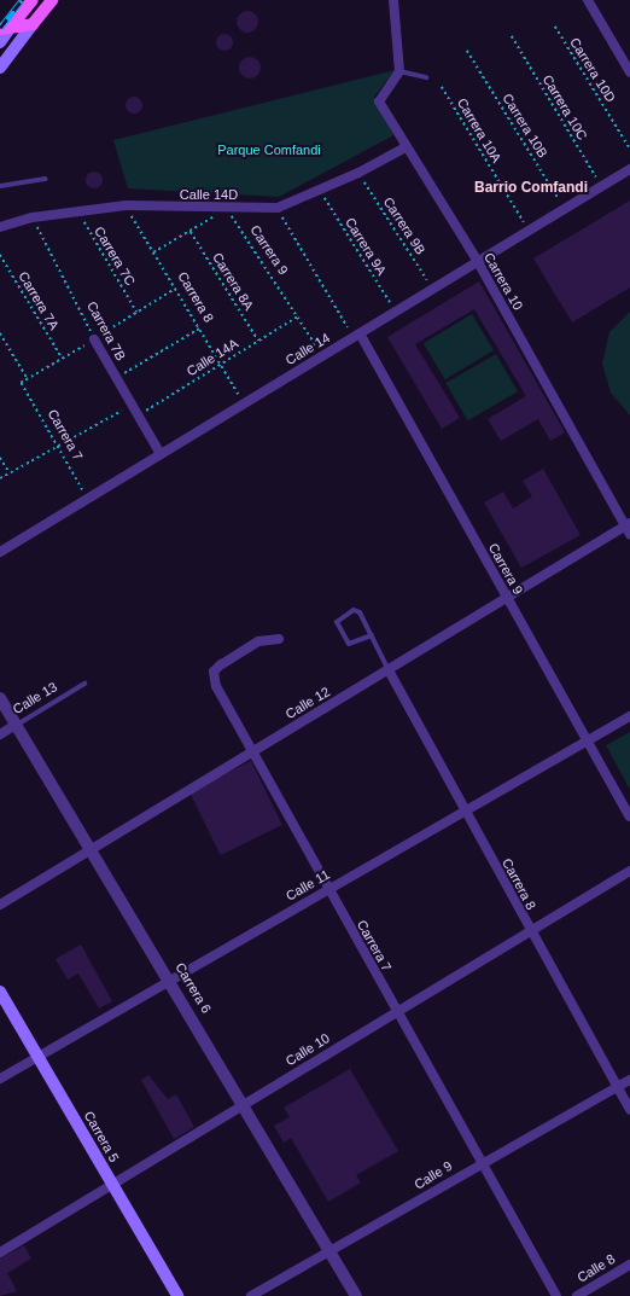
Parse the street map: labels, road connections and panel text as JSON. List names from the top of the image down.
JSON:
{
  "streets": {
    "main road": ["Carrera 5"],
    "street": [
      "Calle 14D",
      "Carrera 9",
      "Carrera 10",
      "Carrera 8",
      "Carrera 7B",
      "Calle 14",
      "Carrera 7",
      "Calle 13",
      "Calle 12",
      "Calle 11",
      "Carrera 6",
      "Calle 10",
      "Calle 9",
      "Calle 8"
    ],
    "path": [
      "Carrera 10D",
      "Carrera 10C",
      "Carrera 10B",
      "Carrera 10A",
      "Carrera 9B",
      "Carrera 9A",
      "Carrera 7C",
      "Carrera 8A",
      "Carrera 7A",
      "Calle 14A"
    ]
  },
  "crossings": [
    ["Carrera 10C", "Calle 14"],
    ["Carrera 10B", "Calle 14"],
    ["Carrera 10A", "Calle 14"],
    ["Calle 14D", "Carrera 9B"],
    ["Calle 14D", "Carrera 9A"],
    ["Calle 14D", "Carrera 9"],
    ["Calle 14D", "Carrera 7C"],
    ["Calle 14D", "Carrera 10"],
    ["Calle 14D", "Carrera 8"],
    ["Calle 14D", "Carrera 7B"],
    ["Carrera 9B", "Calle 14"],
    ["Carrera 9A", "Calle 14"],
    ["Carrera 9", "Calle 14"],
    ["Carrera 9", "Calle 14A"],
    ["Carrera 9", "Calle 12"],
    ["Carrera 9", "Calle 11"],
    ["Carrera 8A", "Calle 14A"],
    ["Carrera 10", "Calle 14"],
    ["Carrera 10", "Calle 12"],
    ["Carrera 8", "Calle 14"],
    ["Carrera 8", "Calle 14A"],
    ["Carrera 8", "Calle 12"],
    ["Carrera 8", "Calle 11"],
    ["Carrera 8", "Calle 10"],
    ["Carrera 8", "Calle 9"],
    ["Carrera 7B", "Calle 14"],
    ["Carrera 7B", "Calle 14A"],
    ["Calle 14", "Carrera 7"],
    ["Carrera 7", "Calle 12"],
    ["Carrera 7", "Calle 11"],
    ["Carrera 7", "Calle 10"],
    ["Carrera 7", "Calle 9"],
    ["Calle 13", "Carrera 6"],
    ["Calle 12", "Carrera 6"],
    ["Calle 11", "Carrera 6"],
    ["Calle 11", "Carrera 5"],
    ["Carrera 6", "Calle 10"],
    ["Carrera 6", "Calle 9"],
    ["Calle 10", "Carrera 5"]
  ],
  "districts": ["Barrio Comfandi"],
  "parks": ["Parque Comfandi"]
}
